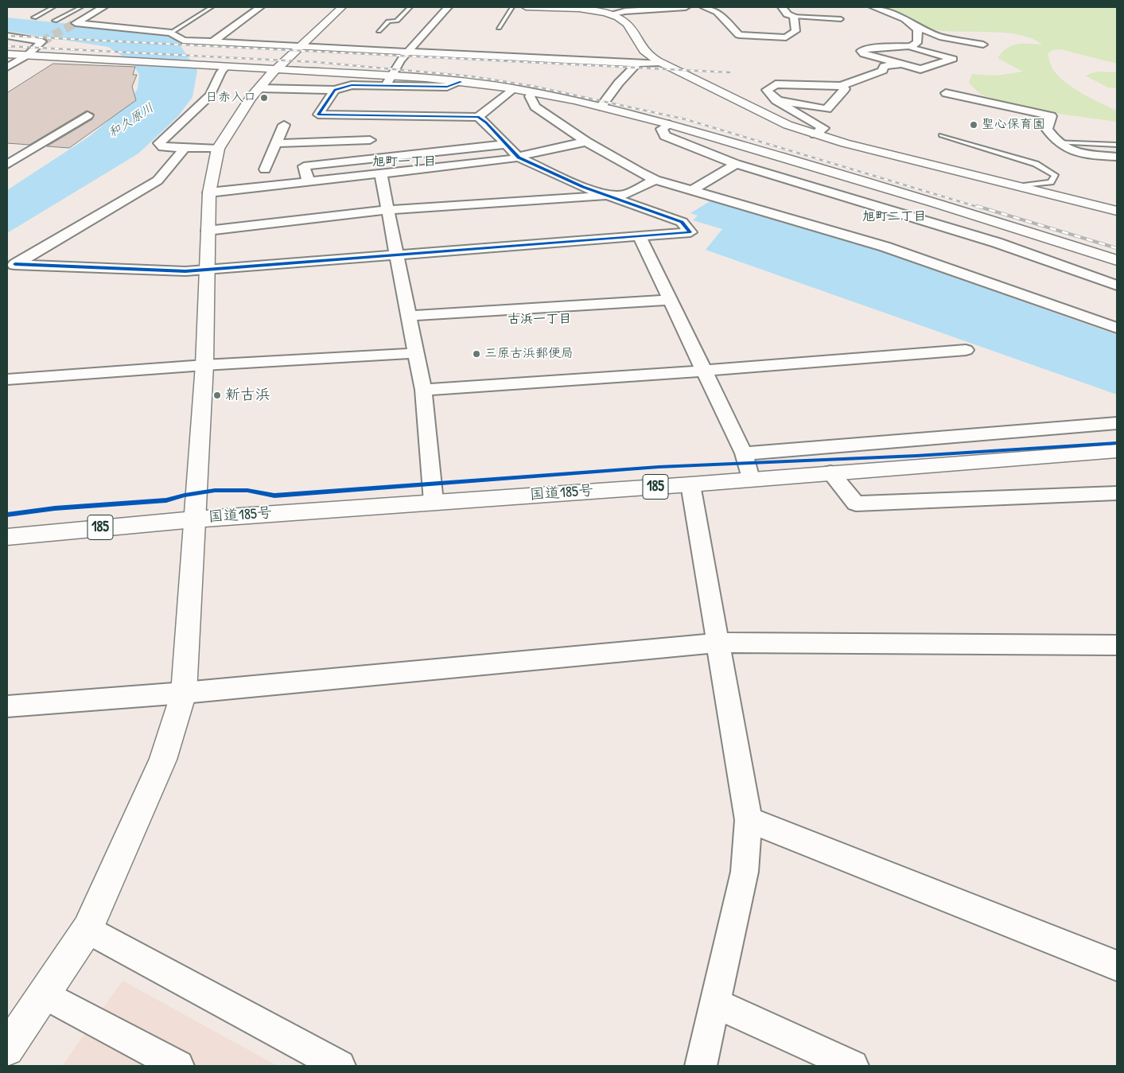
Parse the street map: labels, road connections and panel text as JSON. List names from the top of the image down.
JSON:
{
  "streets": {
    "main road": ["185", "国道185号"]
  },
  "districts": ["旭町一丁目", "旭町二丁目", "古浜一丁目"],
  "water": ["和久原川"],
  "places": [
    "日赤入口",
    "聖心保育園",
    "三原古浜郵便局",
    "新古浜"
  ]
}
